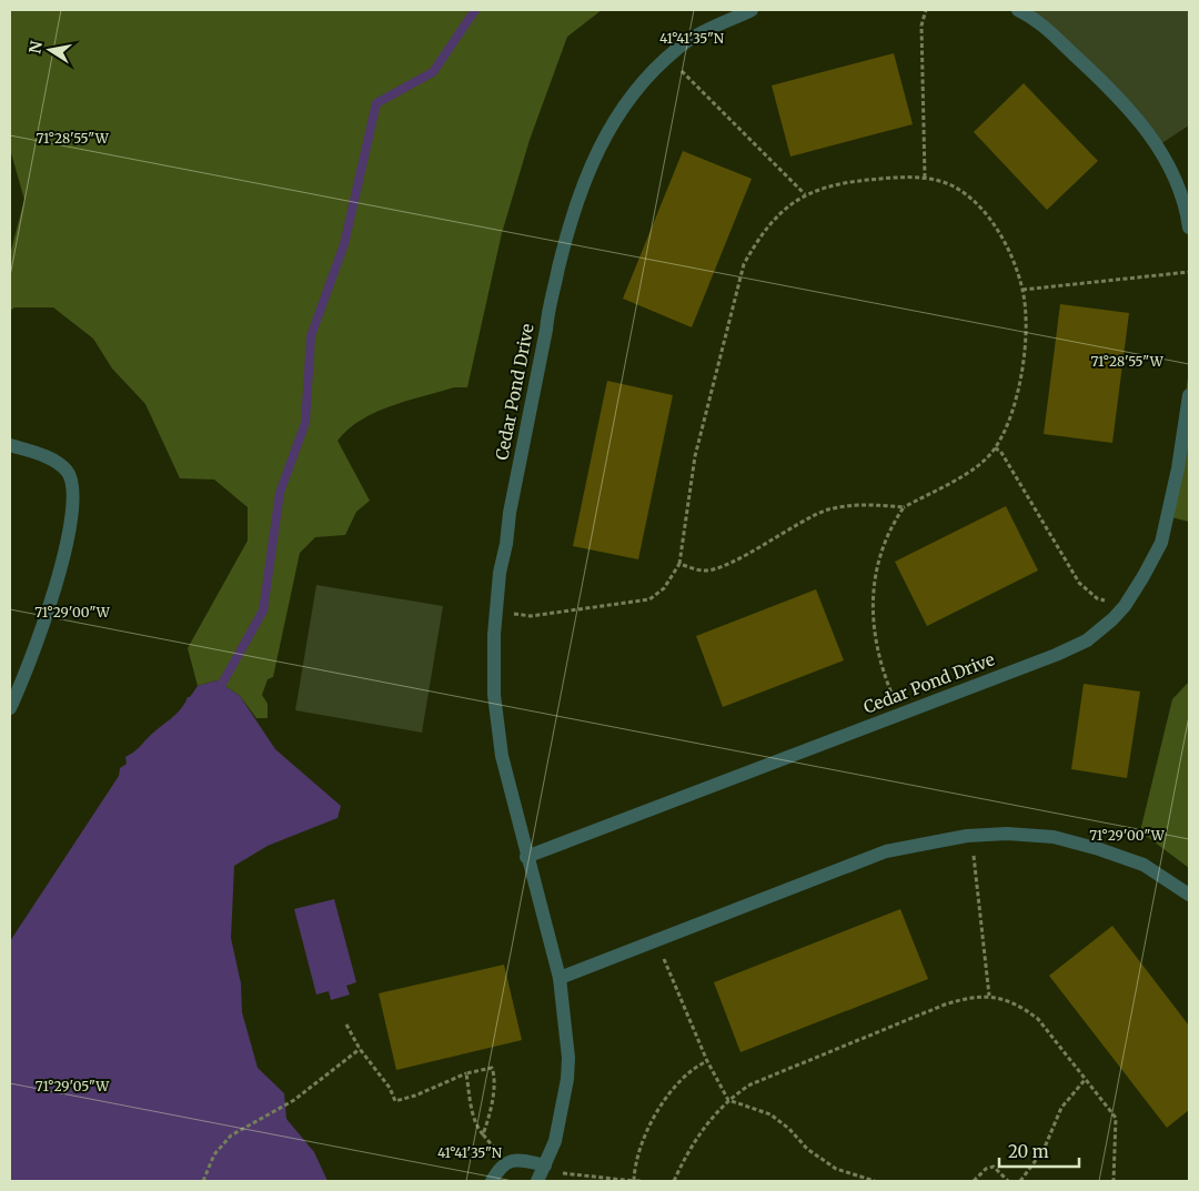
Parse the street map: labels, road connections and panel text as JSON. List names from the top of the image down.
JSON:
{
  "streets": {
    "street": ["Cedar Pond Drive"]
  },
  "scale_bar": "20 m",
  "north": "left",
  "coordinates": [
    "41°41'35\"N",
    "71°28'55\"W",
    "71°29'00\"W",
    "71°29'05\"W"
  ]
}
